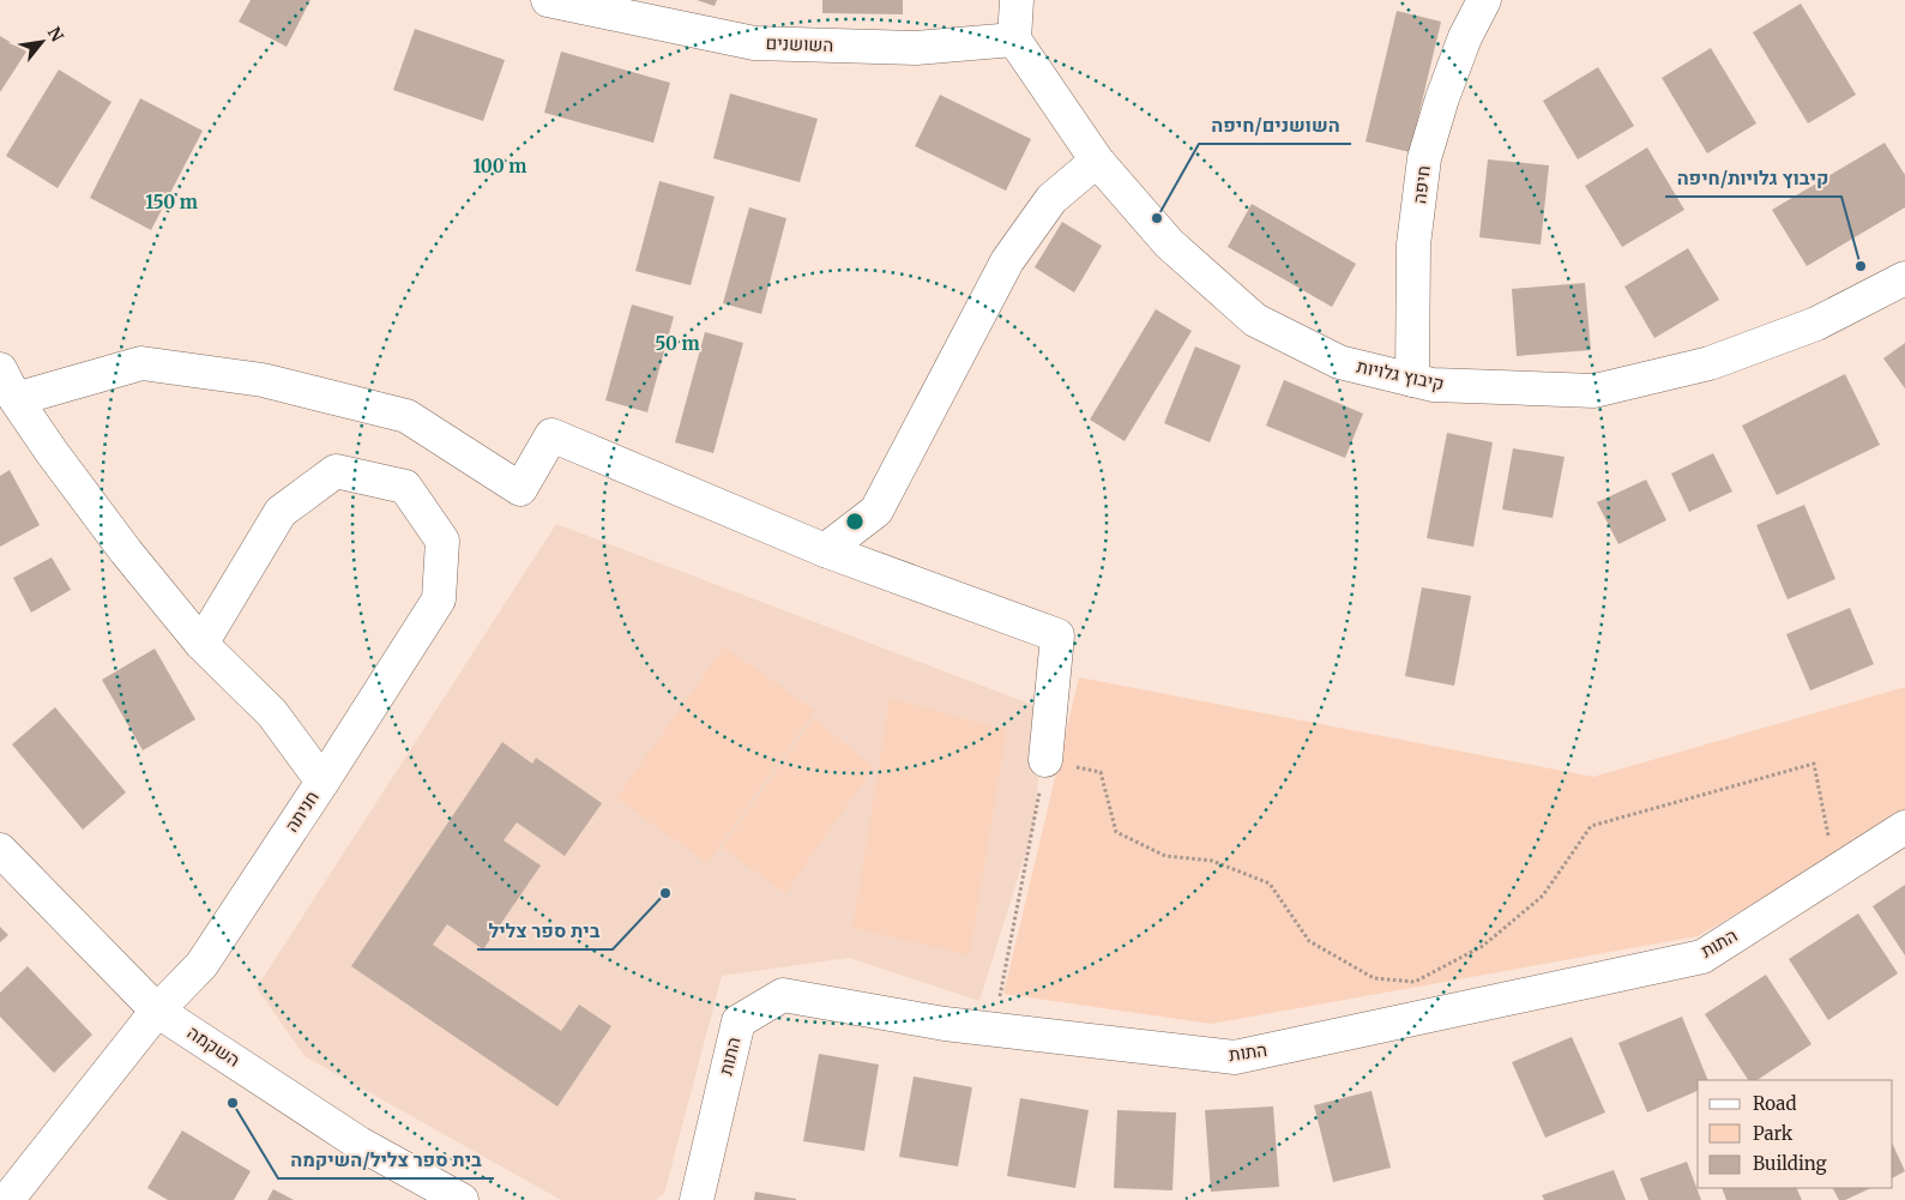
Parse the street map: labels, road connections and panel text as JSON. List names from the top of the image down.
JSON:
{
  "streets": {
    "street": [
      "השושנים",
      "חיפה",
      "קיבוץ גלויות",
      "חניתה",
      "התות",
      "השקמה"
    ]
  },
  "crossings": [
    ["השושנים", "קיבוץ גלויות"],
    ["חיפה", "קיבוץ גלויות"],
    ["חניתה", "השקמה"]
  ],
  "places": [
    "השושנים/חיפה",
    "קיבוץ גלויות/חיפה",
    "בית ספר צליל",
    "בית ספר צליל/השיקמה"
  ],
  "legend": ["Road", "Park", "Building"],
  "north": "top right",
  "rings": ["100 m", "150 m", "50 m"]
}
